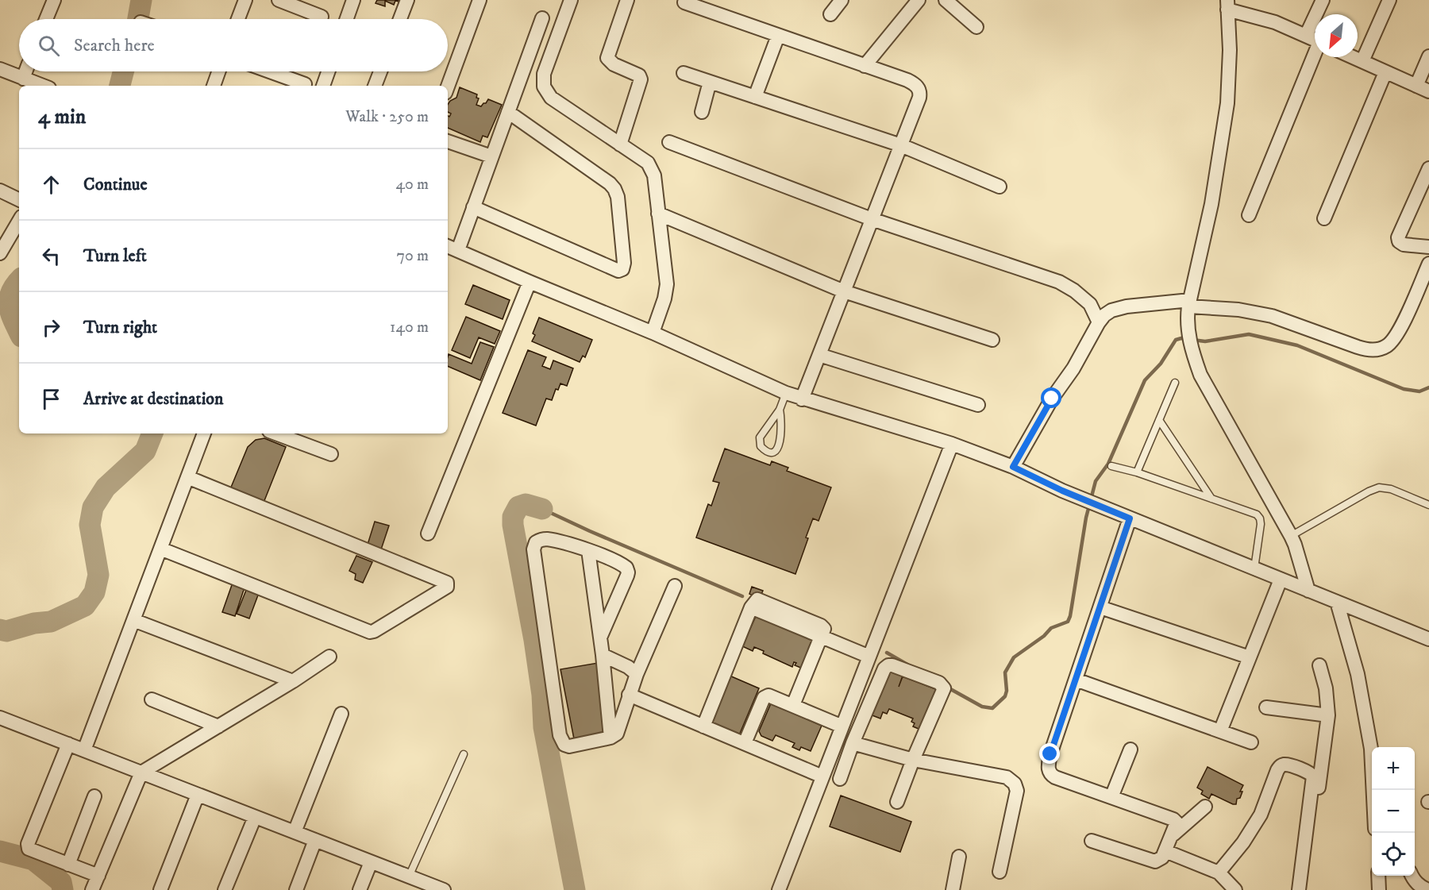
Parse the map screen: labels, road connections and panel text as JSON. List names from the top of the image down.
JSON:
{
  "north": "bottom left",
  "page": {
    "search": "Search here",
    "heading": ["4 min", "Walk · 250 m"],
    "list": [
      ["Continue", "40 m"],
      ["Turn left", "70 m"],
      ["Turn right", "140 m"],
      "Arrive at destination"
    ],
    "map_buttons": ["+", "−"]
  }
}
